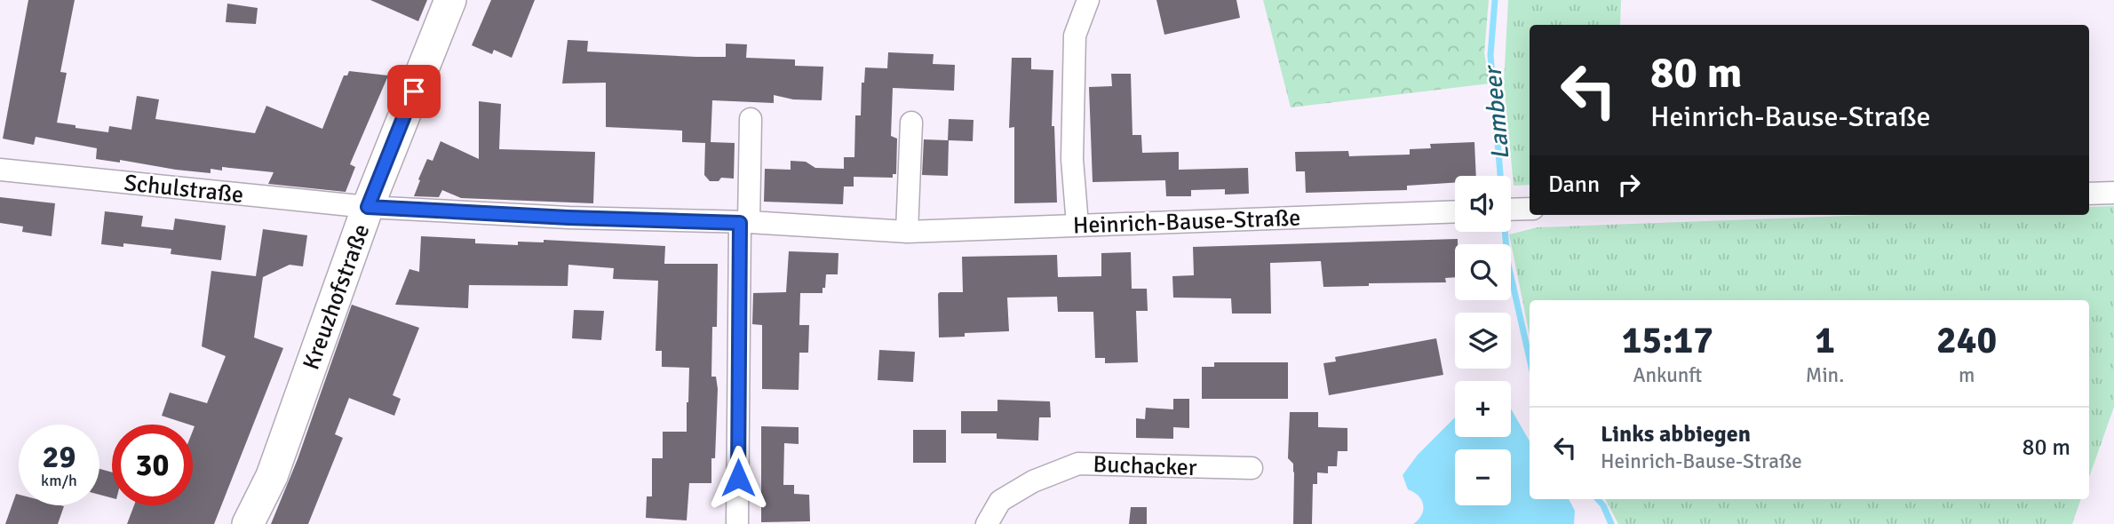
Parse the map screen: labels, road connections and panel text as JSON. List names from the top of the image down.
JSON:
{
  "streets": {
    "street": [
      "Schulstraße",
      "Heinrich-Bause-Straße",
      "Kreuzhofstraße",
      "Buchacker"
    ]
  },
  "crossings": [
    ["Schulstraße", "Heinrich-Bause-Straße"],
    ["Schulstraße", "Kreuzhofstraße"],
    ["Heinrich-Bause-Straße", "Kreuzhofstraße"]
  ],
  "water": ["Lambeer"],
  "page": {
    "turn": ["80 m", "Heinrich-Bause-Straße"],
    "then": "Dann",
    "map_buttons": ["+", "−"],
    "eta": [
      "15:17",
      "Ankunft",
      "1",
      "Min.",
      "240",
      "m"
    ],
    "list": [
      {
        "name": "Links abbiegen",
        "note": "Heinrich-Bause-Straße",
        "value": "80 m"
      }
    ],
    "speed": "29 km/h",
    "limit": "30"
  }
}
